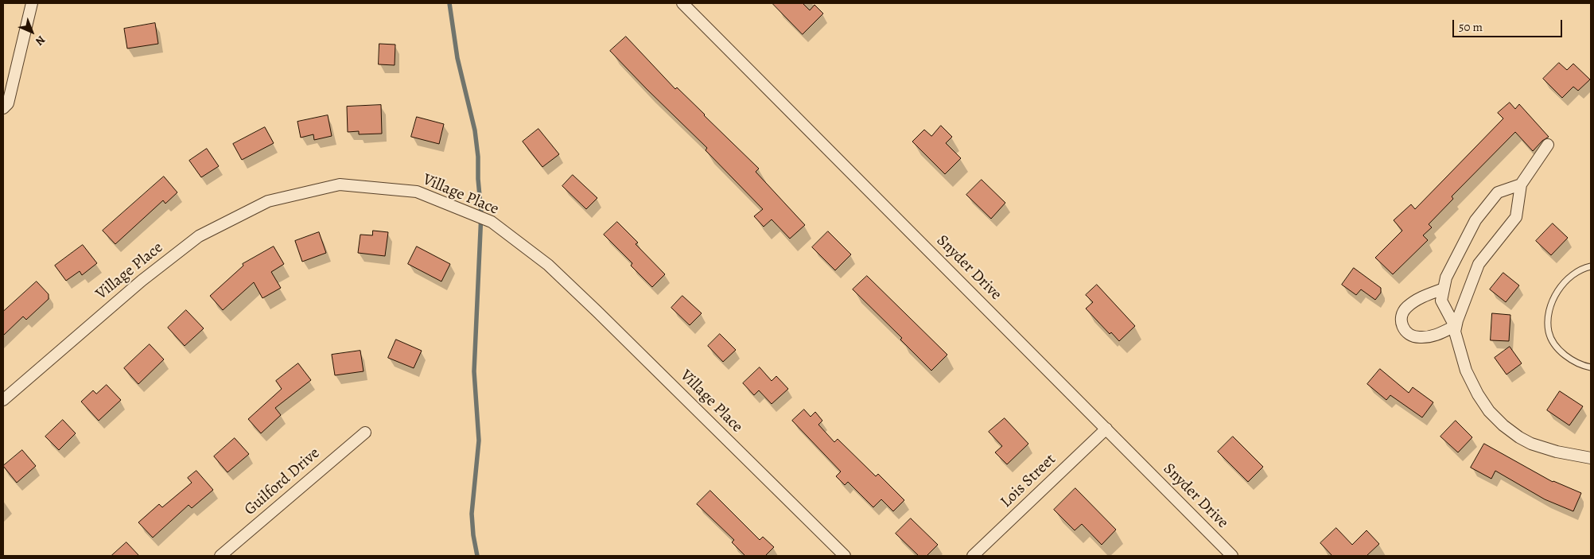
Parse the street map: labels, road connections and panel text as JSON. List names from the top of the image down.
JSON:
{
  "streets": {
    "street": [
      "Village Place",
      "Snyder Drive",
      "Lois Street",
      "Guilford Drive"
    ]
  },
  "crossings": [
    ["Snyder Drive", "Lois Street"]
  ],
  "scale_bar": "50 m",
  "north": "bottom right"
}
